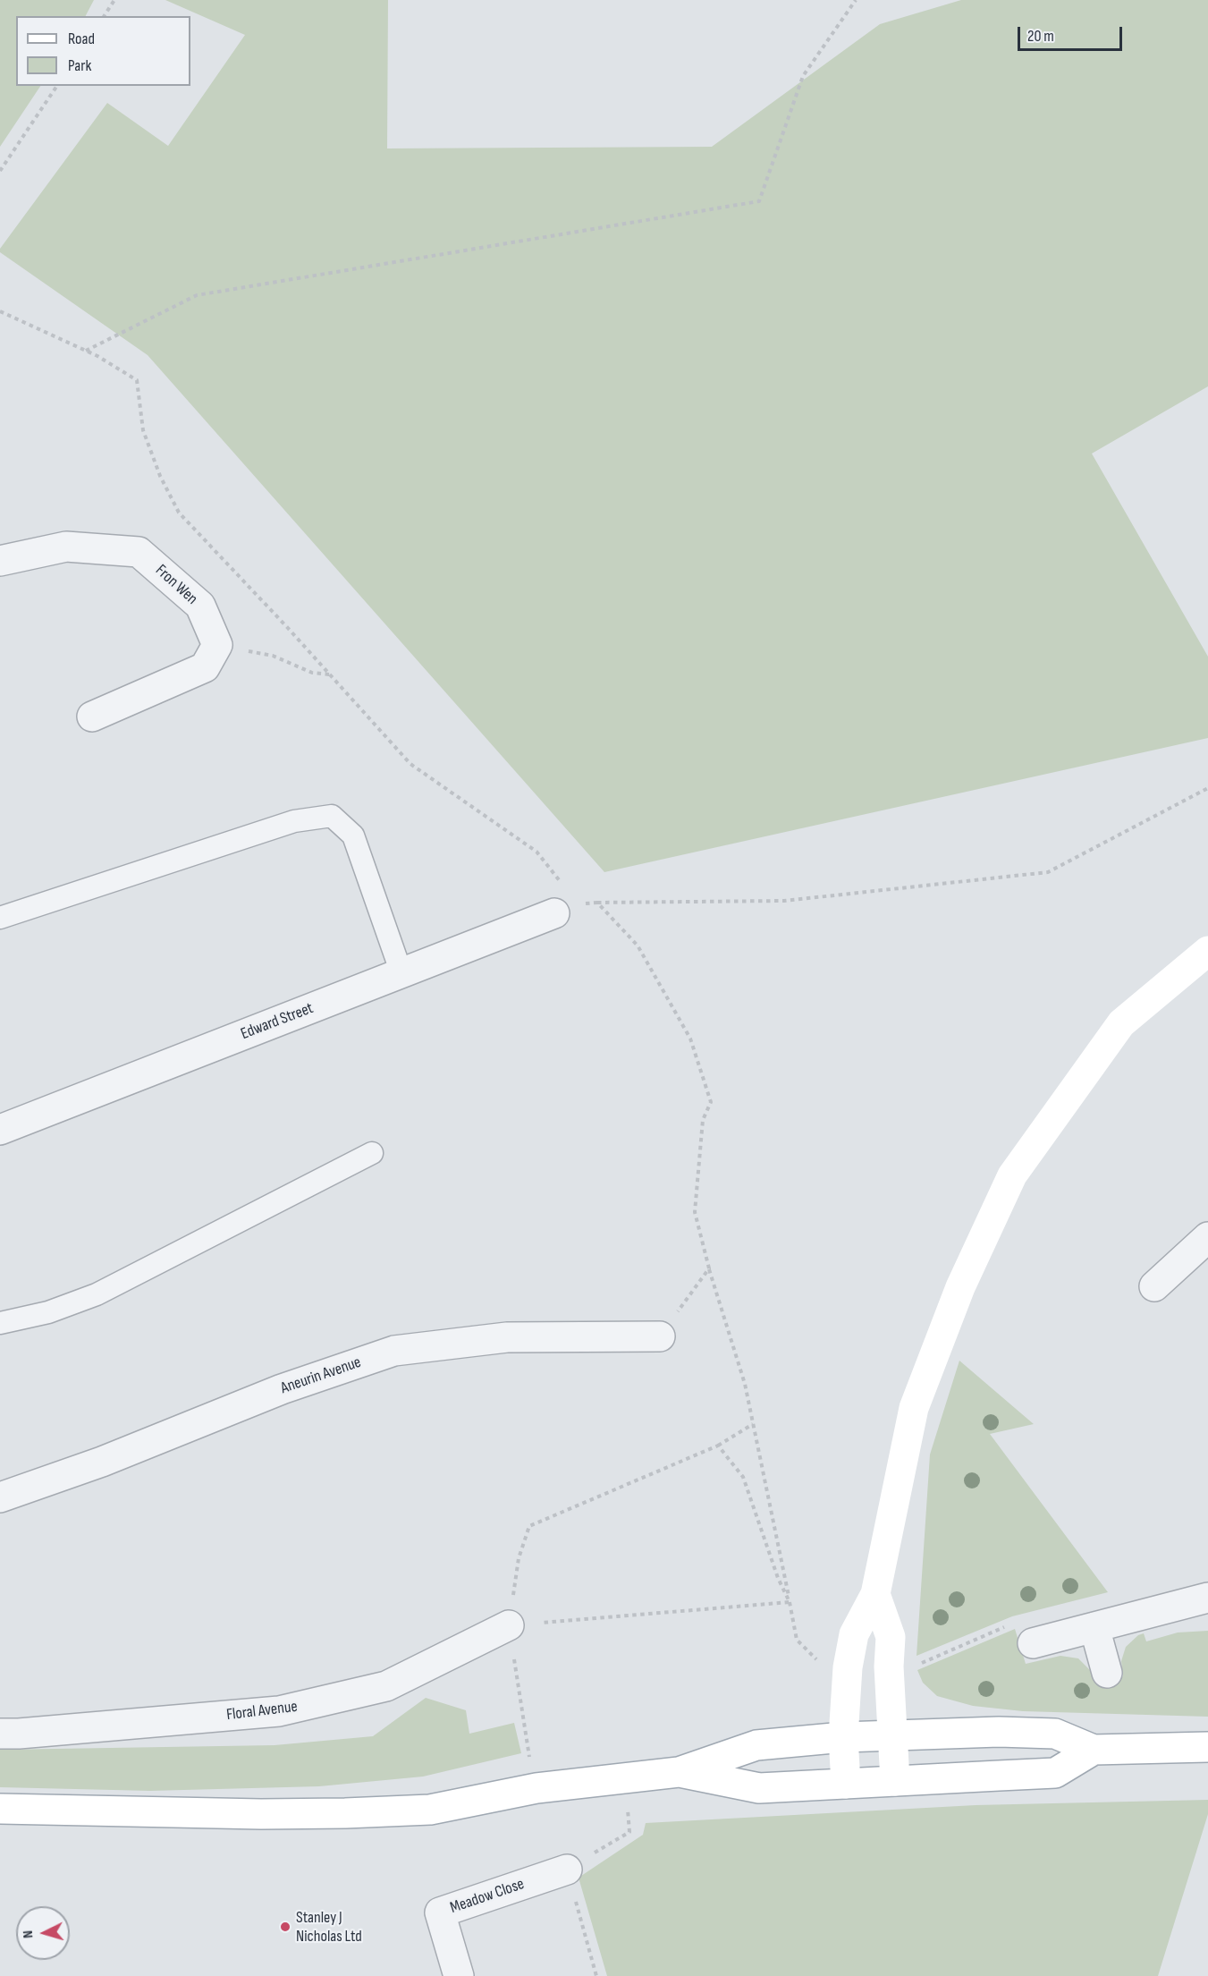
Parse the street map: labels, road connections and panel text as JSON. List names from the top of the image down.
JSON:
{
  "streets": {
    "street": [
      "Fron Wen",
      "Edward Street",
      "Aneurin Avenue",
      "Floral Avenue",
      "Meadow Close"
    ]
  },
  "places": ["Stanley J Nicholas Ltd"],
  "legend": ["Road", "Park"],
  "scale_bar": "20 m",
  "north": "left"
}
